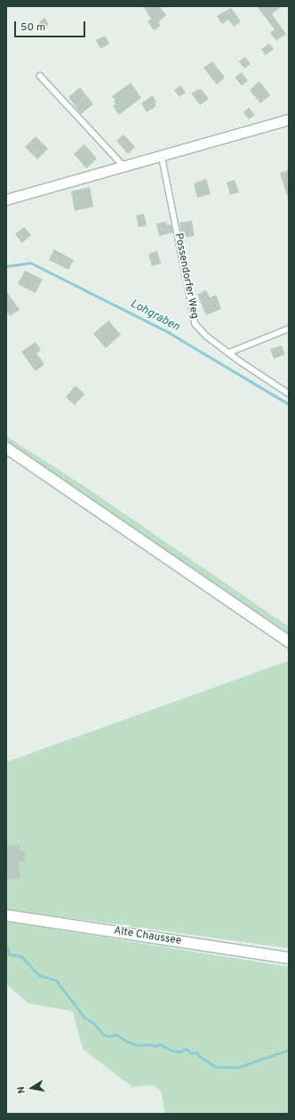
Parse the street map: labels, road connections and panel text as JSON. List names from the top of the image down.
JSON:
{
  "streets": {
    "main road": ["Alte Chaussee"],
    "lane": ["Possendorfer Weg"]
  },
  "water": ["Lohgraben"],
  "scale_bar": "50 m",
  "north": "left"
}
